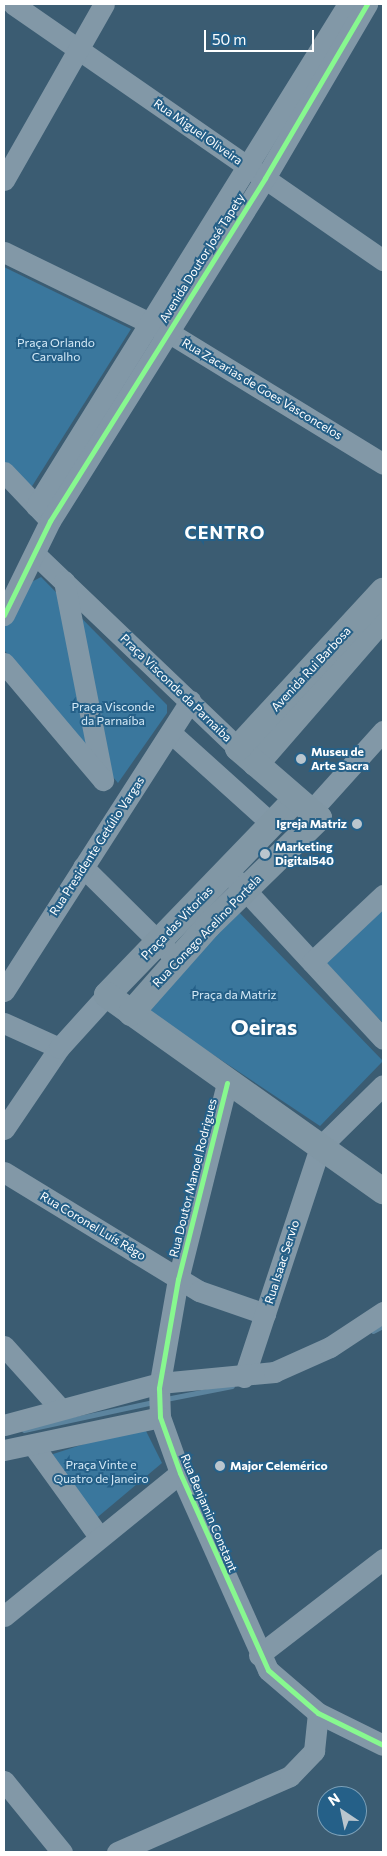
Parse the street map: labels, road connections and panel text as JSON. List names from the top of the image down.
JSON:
{
  "streets": {
    "main road": [
      "Avenida Rui Barbosa",
      "Praça Visconde da Parnaiba",
      "Praça das Vitorias",
      "Rua Conego Acelino Portela"
    ],
    "street": [
      "Rua Miguel Oliveira",
      "Avenida Doutor José Tapety",
      "Rua Zacarias de Goes Vasconcelos",
      "Rua Presidente Getúlio Vargas",
      "Rua Doutor Manoel Rodrigues",
      "Rua Coronel Luís Rêgo",
      "Rua Isaac Servio",
      "Rua Benjamin Constant"
    ]
  },
  "crossings": [
    ["Rua Miguel Oliveira", "Avenida Doutor José Tapety"],
    ["Avenida Doutor José Tapety", "Rua Zacarias de Goes Vasconcelos"],
    ["Avenida Doutor José Tapety", "Praça Visconde da Parnaiba"],
    ["Avenida Rui Barbosa", "Praça Visconde da Parnaiba"],
    ["Praça Visconde da Parnaiba", "Rua Presidente Getúlio Vargas"],
    ["Praça Visconde da Parnaiba", "Praça das Vitorias"],
    ["Praça Visconde da Parnaiba", "Rua Conego Acelino Portela"],
    ["Praça das Vitorias", "Rua Conego Acelino Portela"],
    ["Rua Doutor Manoel Rodrigues", "Rua Coronel Luís Rêgo"],
    ["Rua Doutor Manoel Rodrigues", "Rua Benjamin Constant"],
    ["Rua Coronel Luís Rêgo", "Rua Isaac Servio"],
    ["Rua Coronel Luís Rêgo", "Rua Benjamin Constant"]
  ],
  "districts": ["CENTRO", "Oeiras"],
  "parks": [
    "Praça Orlando Carvalho",
    "Praça Visconde da Parnaíba",
    "Praça da Matriz",
    "Praça Vinte e Quatro de Janeiro"
  ],
  "places": [
    "Museu de Arte Sacra",
    "Igreja Matriz",
    "Marketing Digital540",
    "Major Celemérico"
  ],
  "scale_bar": "50 m",
  "north": "top left"
}
